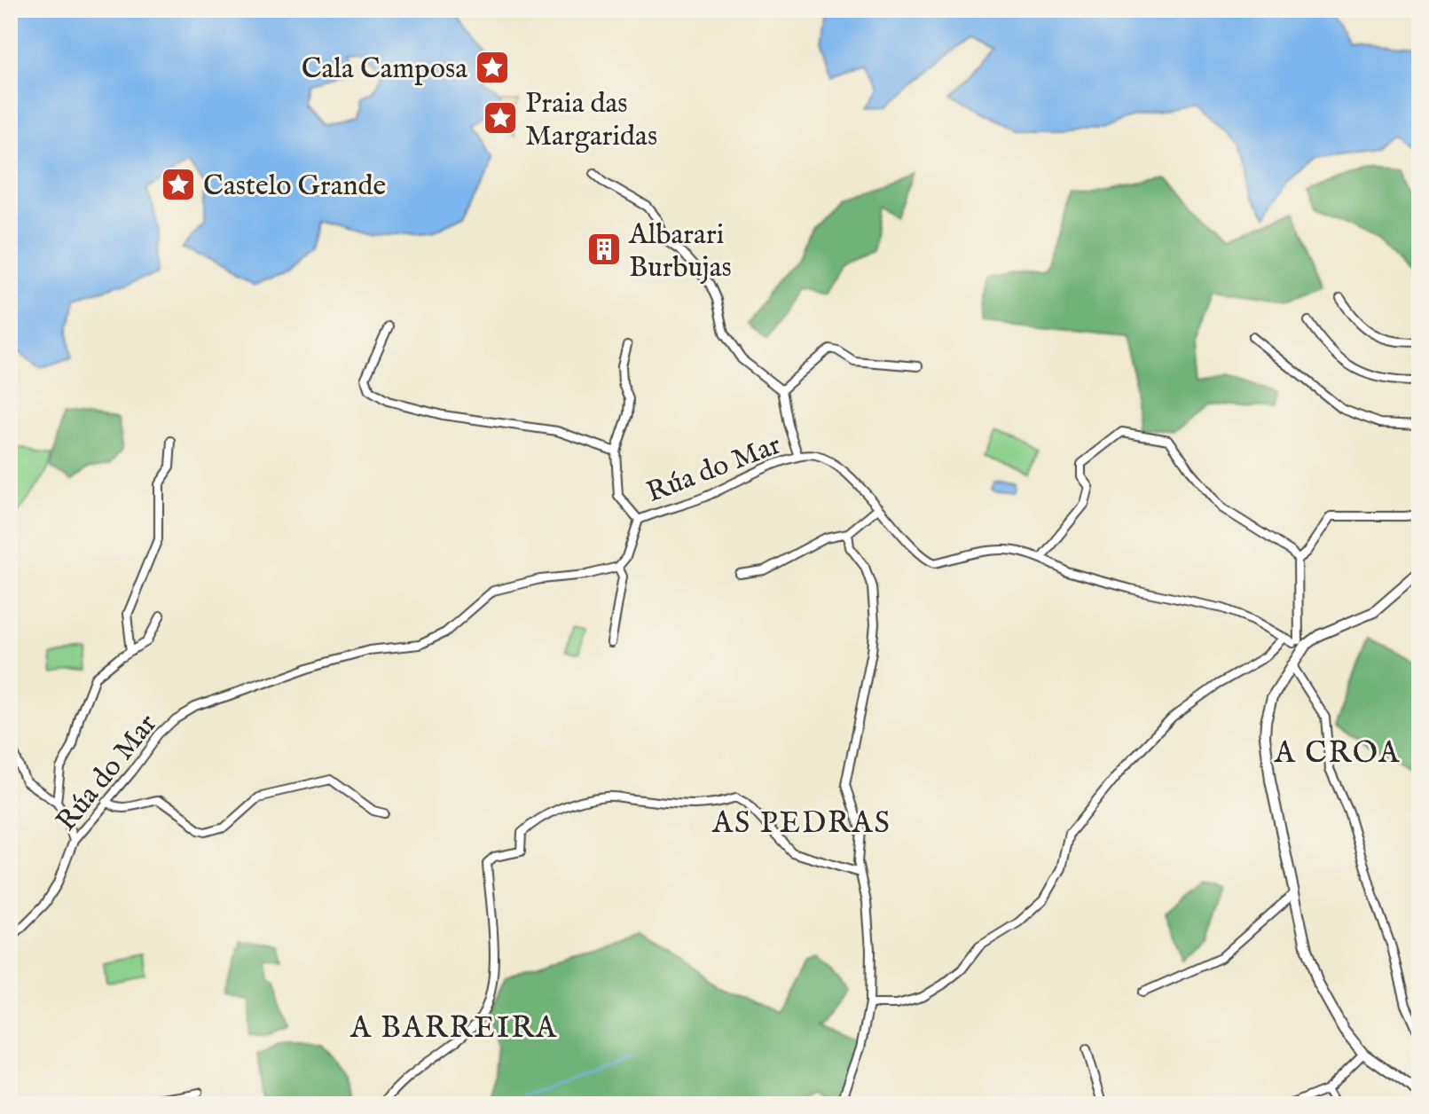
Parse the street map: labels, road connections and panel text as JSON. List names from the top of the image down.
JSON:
{
  "streets": {
    "street": ["Rúa do Mar"]
  },
  "districts": ["A CROA", "AS PEDRAS", "A BARREIRA"],
  "places": {
    "place": ["Cala Camposa", "Praia das Margaridas", "Castelo Grande"],
    "building": ["Albarari Burbujas"]
  }
}
